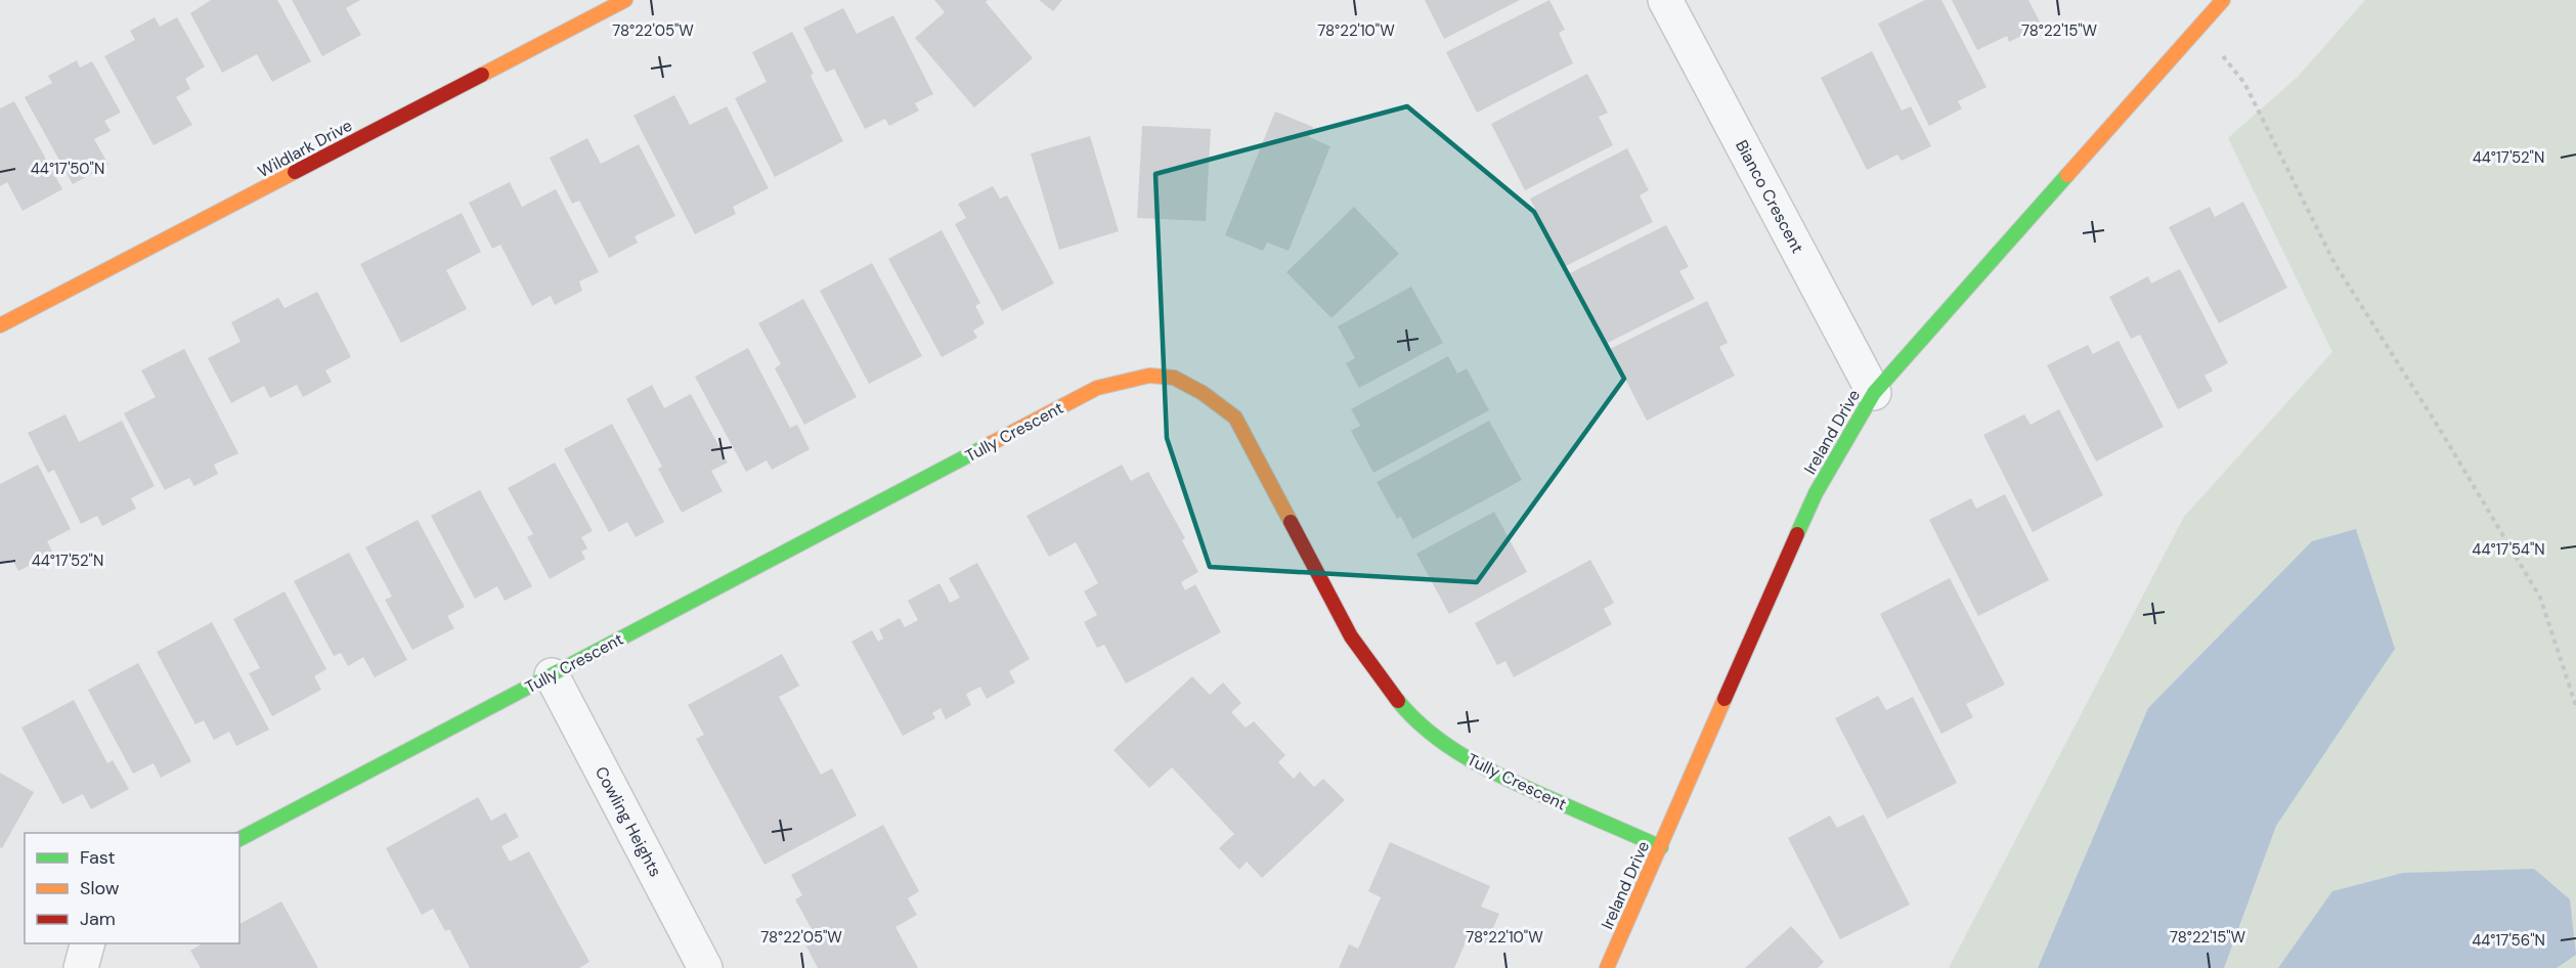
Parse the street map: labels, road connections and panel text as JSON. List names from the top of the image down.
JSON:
{
  "streets": {
    "street": [
      "Wildlark Drive",
      "Bianco Crescent",
      "Tully Crescent",
      "Ireland Drive",
      "Cowling Heights"
    ]
  },
  "crossings": [
    ["Bianco Crescent", "Ireland Drive"],
    ["Tully Crescent", "Ireland Drive"],
    ["Tully Crescent", "Cowling Heights"]
  ],
  "legend": ["Fast", "Slow", "Jam"],
  "coordinates": [
    "78°22'05\"W",
    "78°22'10\"W",
    "78°22'15\"W",
    "44°17'52\"N",
    "44°17'50\"N",
    "44°17'54\"N",
    "44°17'56\"N"
  ]
}
